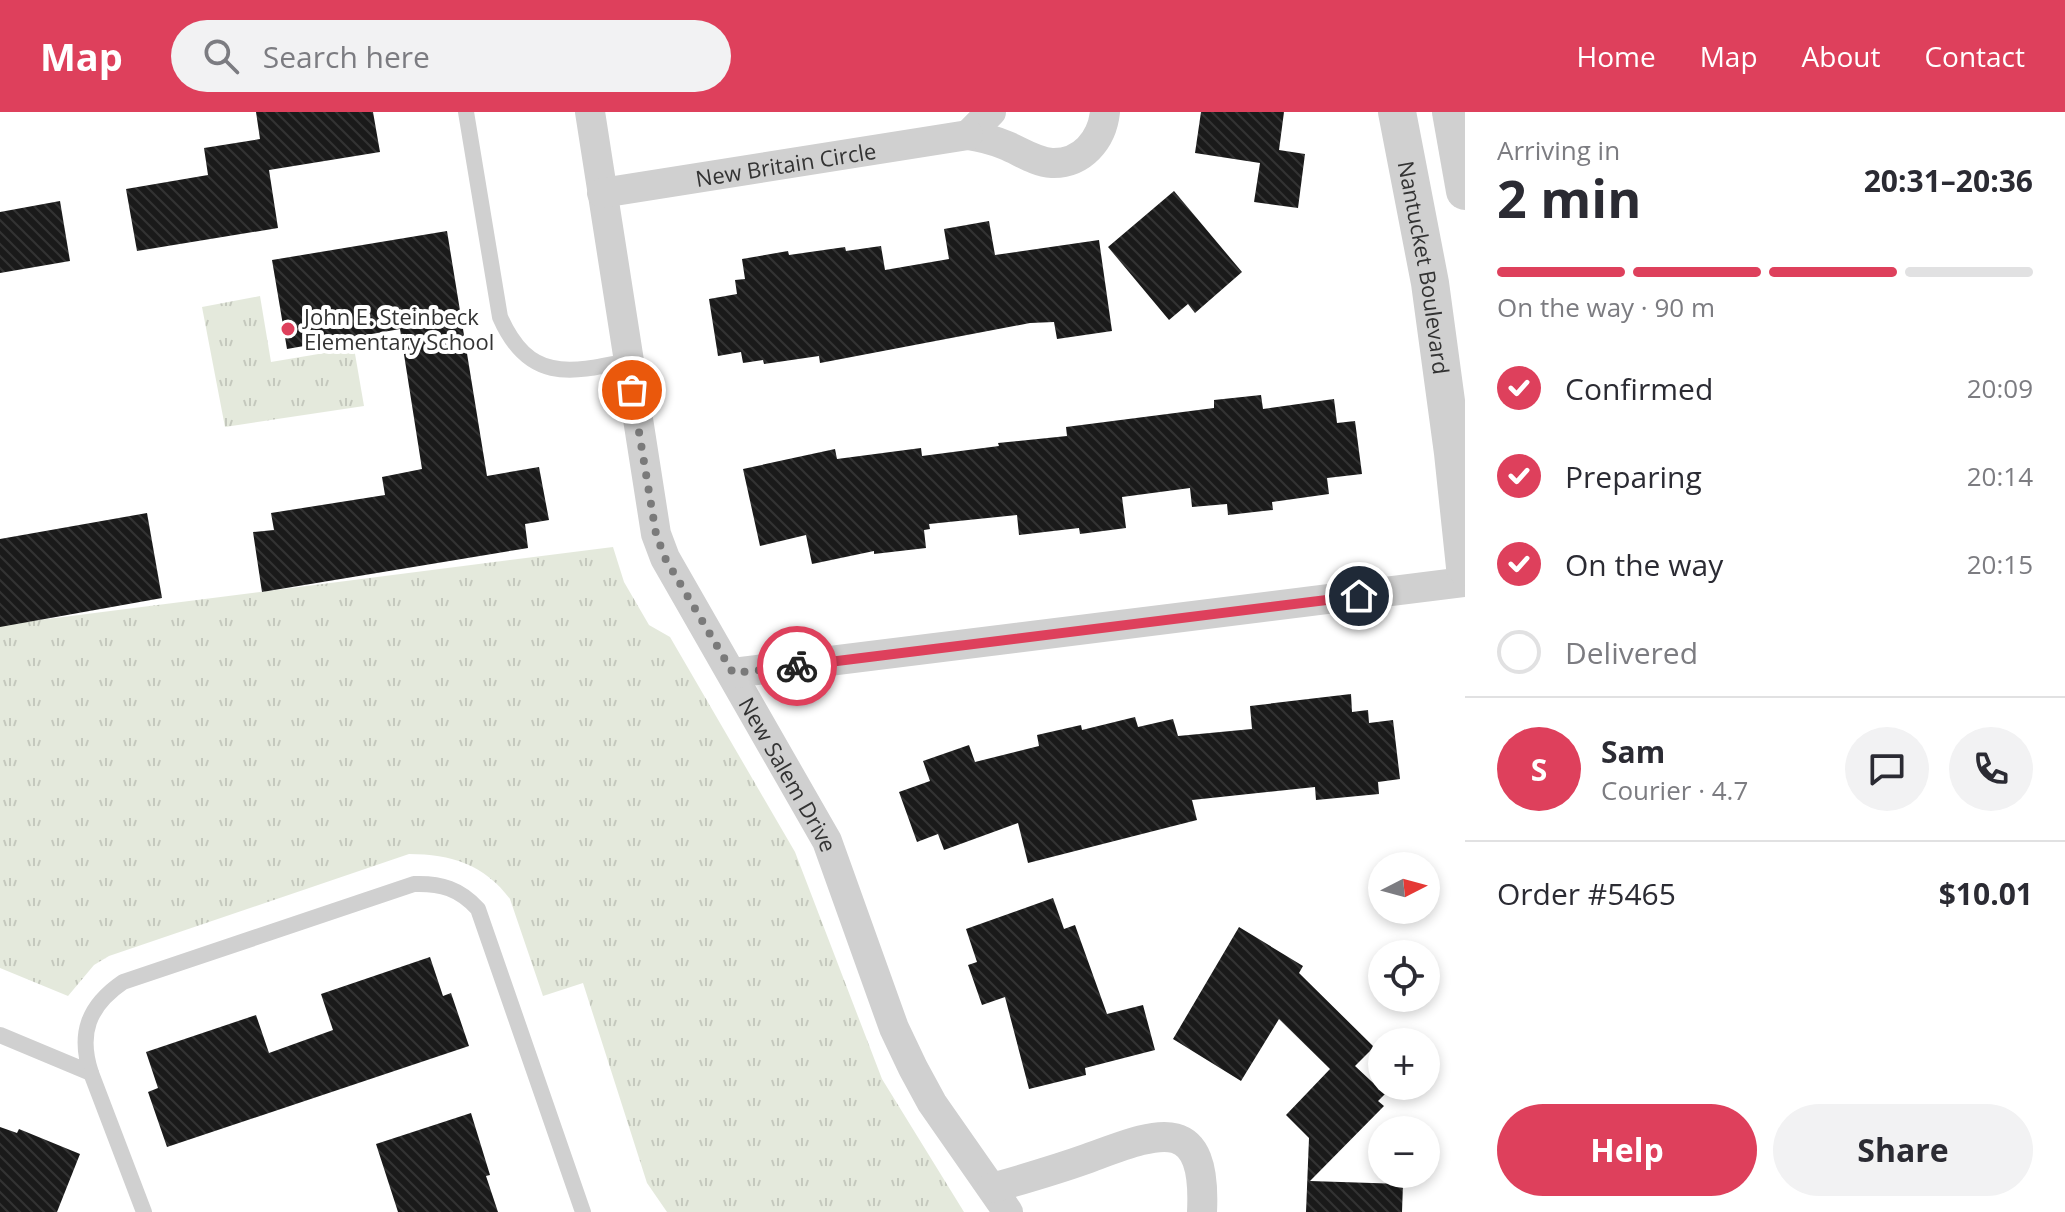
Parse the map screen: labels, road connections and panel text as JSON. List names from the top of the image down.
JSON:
{
  "streets": {
    "street": ["New Britain Circle", "Nantucket Boulevard", "New Salem Drive"]
  },
  "crossings": [
    ["New Britain Circle", "New Salem Drive"]
  ],
  "places": ["John E. Steinbeck Elementary School"],
  "north": "right",
  "page": {
    "header": "Map",
    "search": "Search here",
    "nav": [
      "Home",
      "Map",
      "About",
      "Contact"
    ],
    "heading": ["2 min", "Arriving in", "20:31–20:36"],
    "panel": [
      "Sam",
      "Courier · 4.7",
      "Order #5465",
      "$10.01"
    ],
    "bar": "On the way · 90 m",
    "list": [
      ["Confirmed", "20:09"],
      ["Preparing", "20:14"],
      ["On the way", "20:15"],
      "Delivered"
    ],
    "round": "S",
    "map_buttons": ["+", "−"],
    "buttons": ["Help", "Share"]
  }
}
